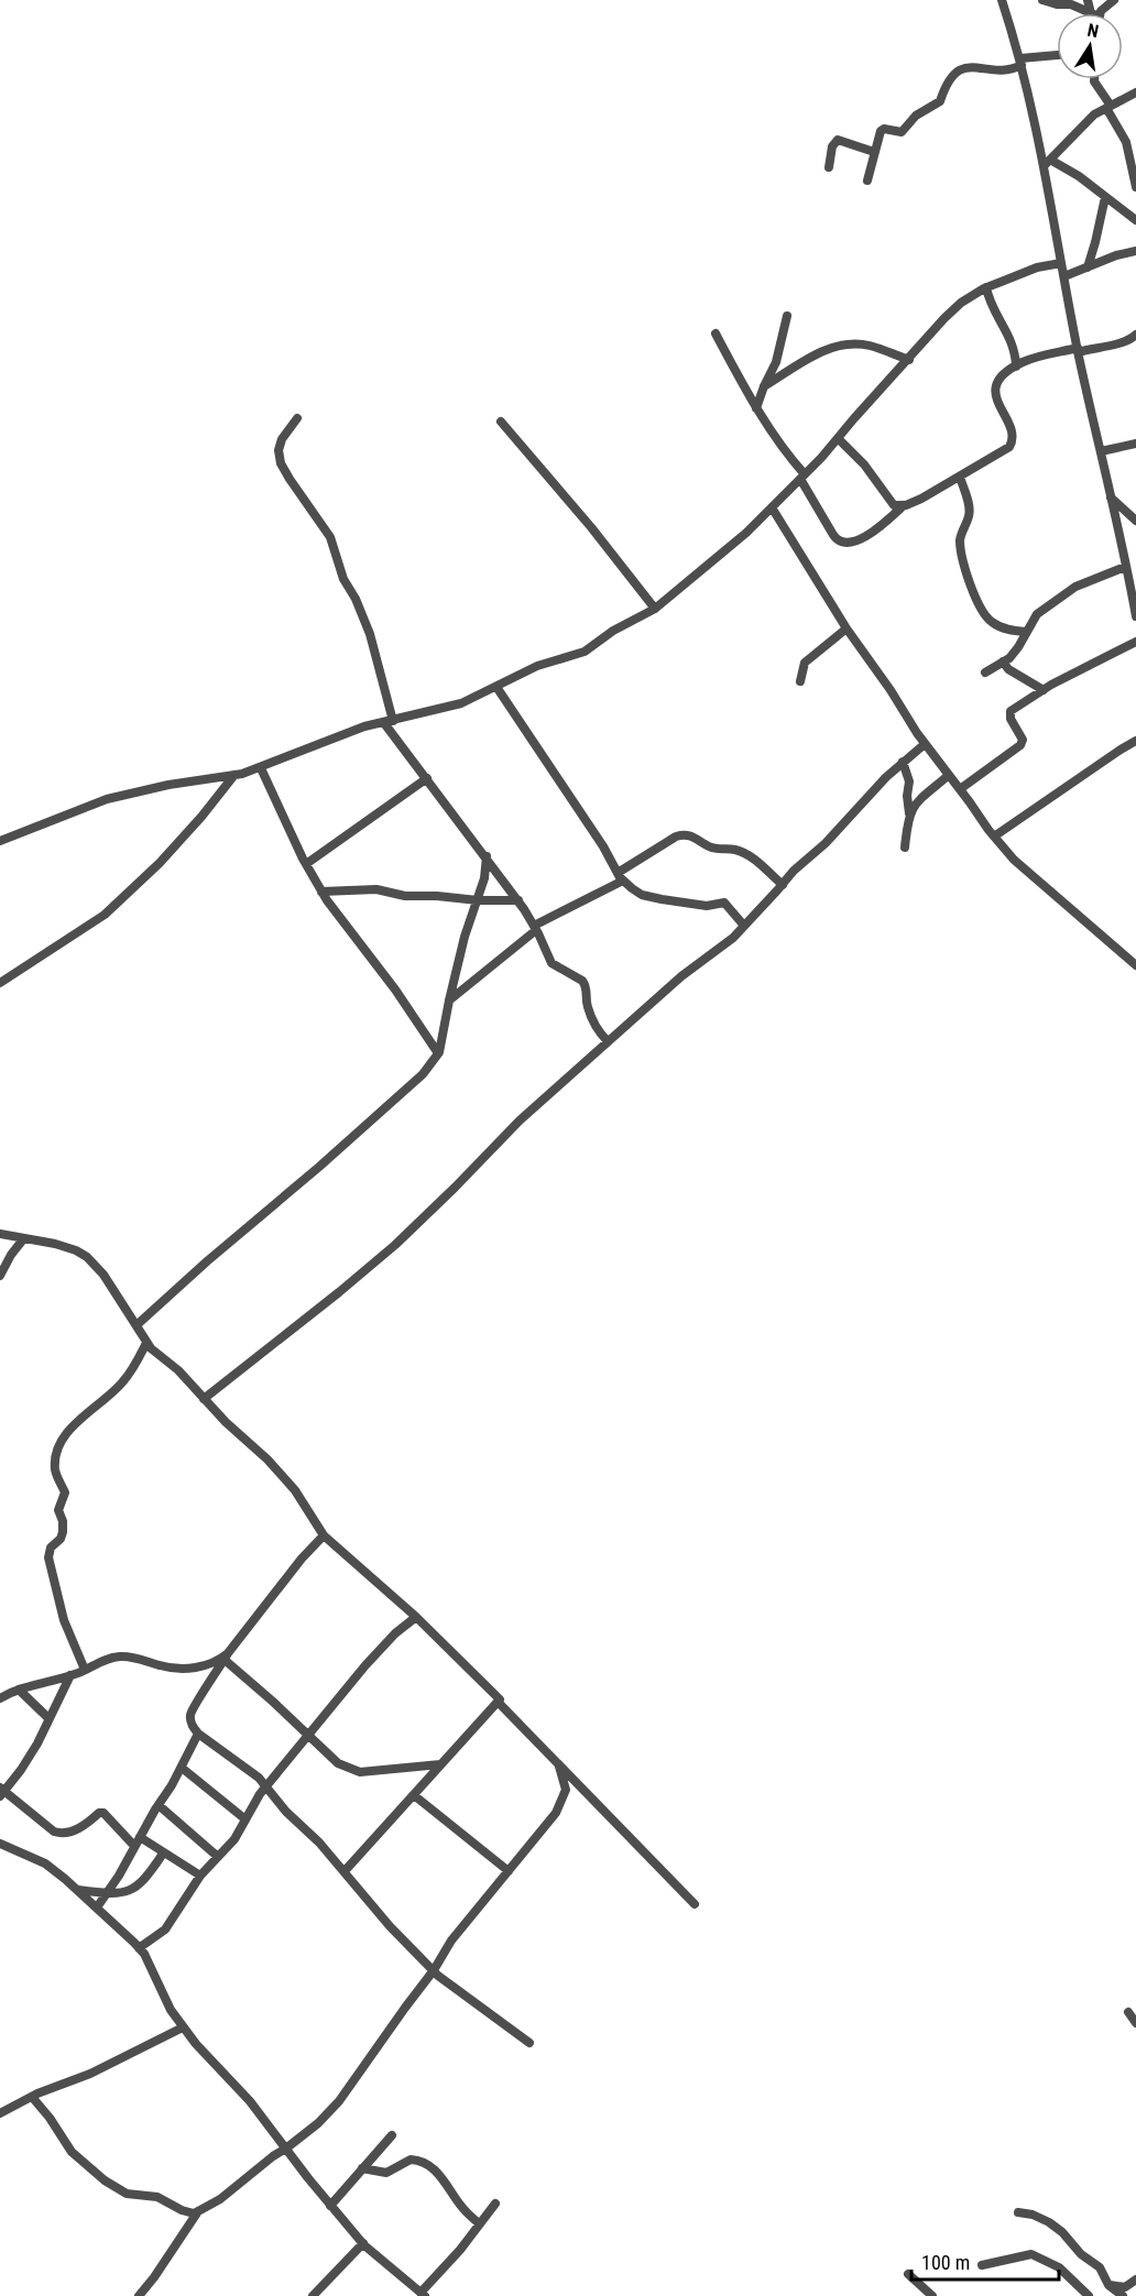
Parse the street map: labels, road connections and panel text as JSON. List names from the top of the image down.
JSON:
{
  "scale_bar": "100 m",
  "north": "top"
}
